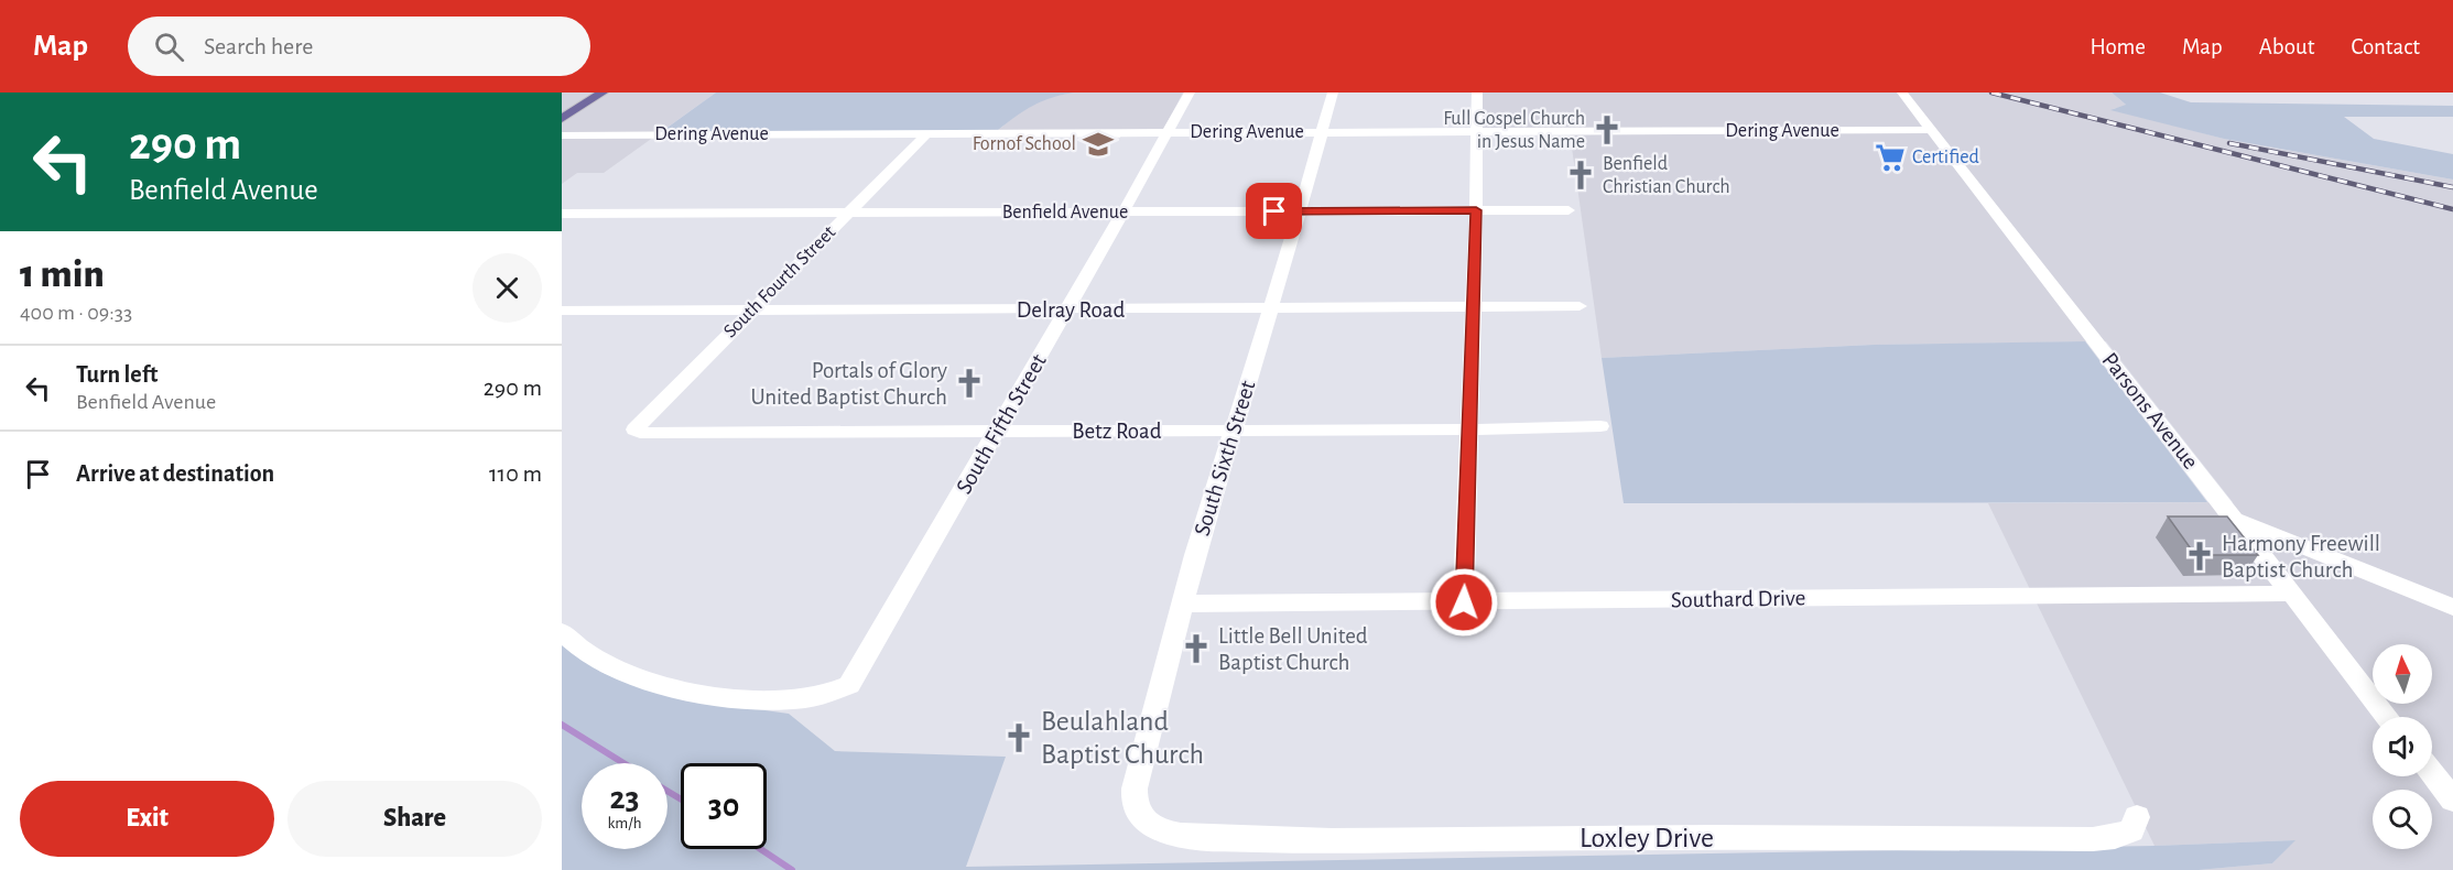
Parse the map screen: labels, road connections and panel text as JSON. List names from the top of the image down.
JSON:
{
  "streets": {
    "street": [
      "Dering Avenue",
      "Benfield Avenue",
      "South Fourth Street",
      "Delray Road",
      "Parsons Avenue",
      "South Fifth Street",
      "Betz Road",
      "South Sixth Street",
      "Southard Drive",
      "Loxley Drive"
    ]
  },
  "crossings": [
    ["Dering Avenue", "South Fourth Street"],
    ["Dering Avenue", "Parsons Avenue"],
    ["Dering Avenue", "South Fifth Street"],
    ["Dering Avenue", "South Sixth Street"],
    ["Benfield Avenue", "South Fourth Street"],
    ["Benfield Avenue", "South Fifth Street"],
    ["Benfield Avenue", "South Sixth Street"],
    ["South Fourth Street", "Delray Road"],
    ["South Fourth Street", "Betz Road"],
    ["Delray Road", "South Fifth Street"],
    ["Delray Road", "South Sixth Street"],
    ["Parsons Avenue", "Southard Drive"],
    ["South Fifth Street", "Betz Road"],
    ["Betz Road", "South Sixth Street"],
    ["South Sixth Street", "Southard Drive"],
    ["South Sixth Street", "Loxley Drive"]
  ],
  "places": {
    "church": [
      "Full Gospel Church in Jesus Name",
      "Benfield Christian Church",
      "Portals of Glory United Baptist Church",
      "Harmony Freewill Baptist Church",
      "Little Bell United Baptist Church",
      "Beulahland Baptist Church"
    ],
    "school or university": ["Fornof School"],
    "supermarket": ["Certified"]
  },
  "north": "top",
  "page": {
    "header": "Map",
    "search": "Search here",
    "nav": [
      "Home",
      "Map",
      "About",
      "Contact"
    ],
    "turn": ["290 m", "Benfield Avenue"],
    "heading": ["1 min", "400 m · 09:33"],
    "list": [
      {
        "name": "Turn left",
        "note": "Benfield Avenue",
        "value": "290 m"
      },
      {
        "name": "Arrive at destination",
        "value": "110 m"
      }
    ],
    "speed": "23 km/h",
    "limit": "30",
    "buttons": ["Exit", "Share"]
  }
}
